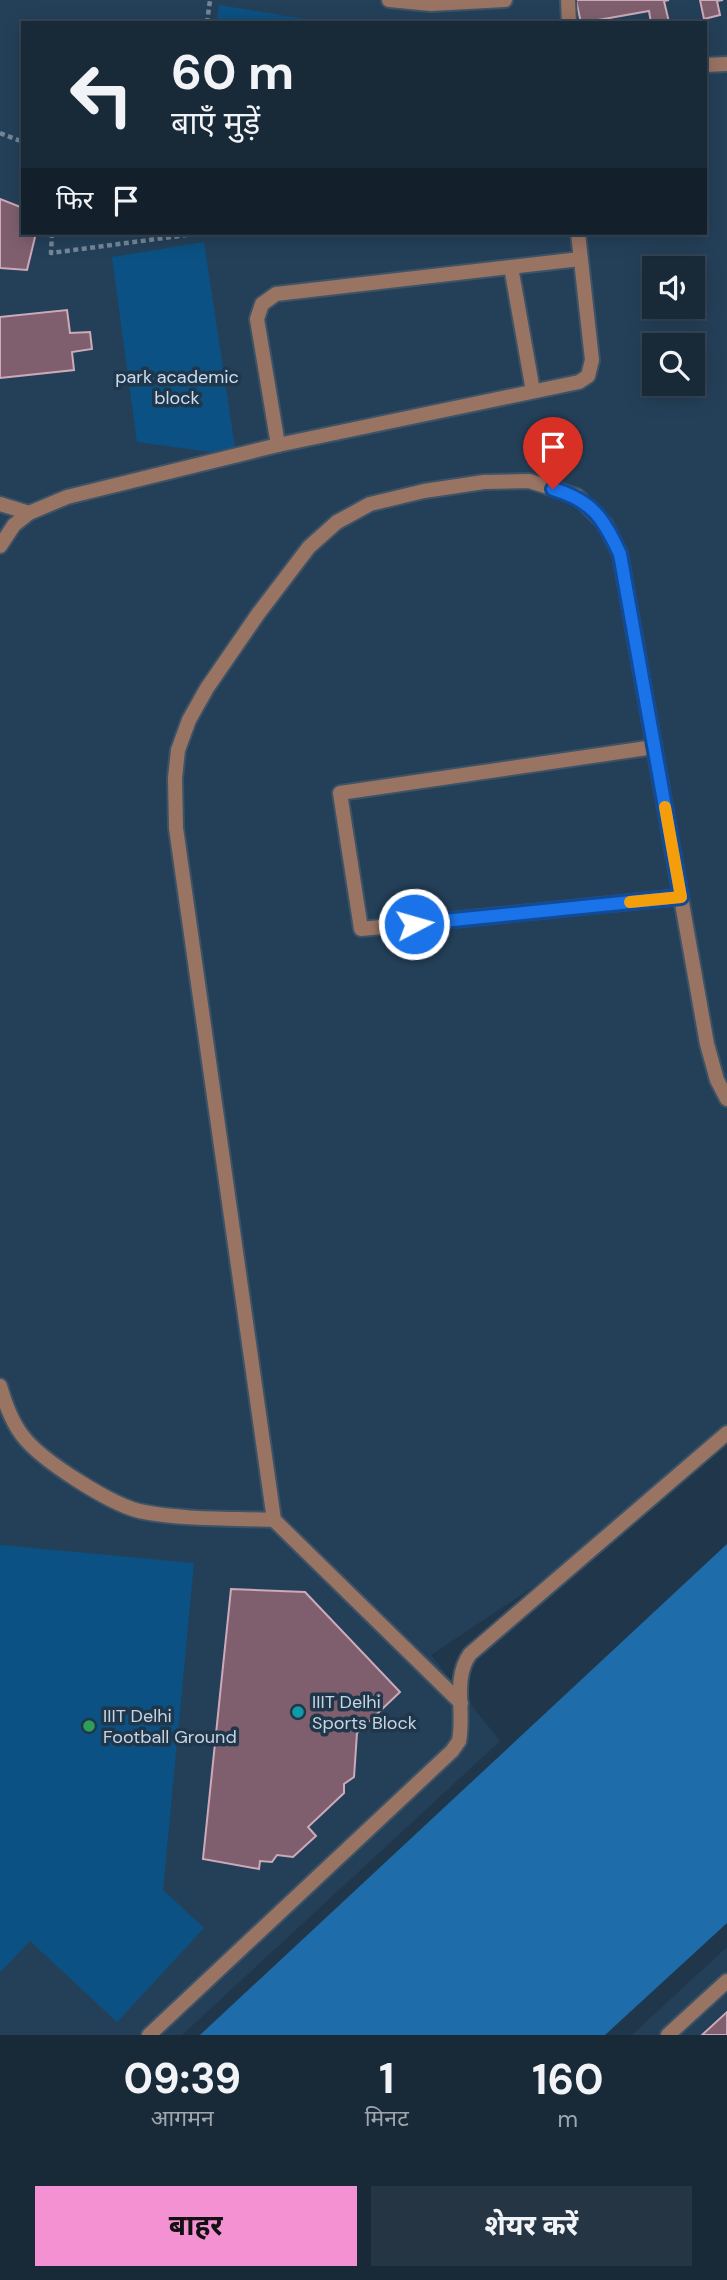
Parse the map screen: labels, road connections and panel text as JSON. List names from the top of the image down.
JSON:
{
  "parks": ["park academic block"],
  "places": ["IIIT Delhi Sports Block", "IIIT Delhi Football Ground"],
  "page": {
    "turn": ["60 m", "बाएँ मुड़ें"],
    "then": "फिर",
    "eta": [
      "09:39",
      "आगमन",
      "1",
      "मिनट",
      "160",
      "m"
    ],
    "buttons": ["बाहर", "शेयर करें"]
  }
}
